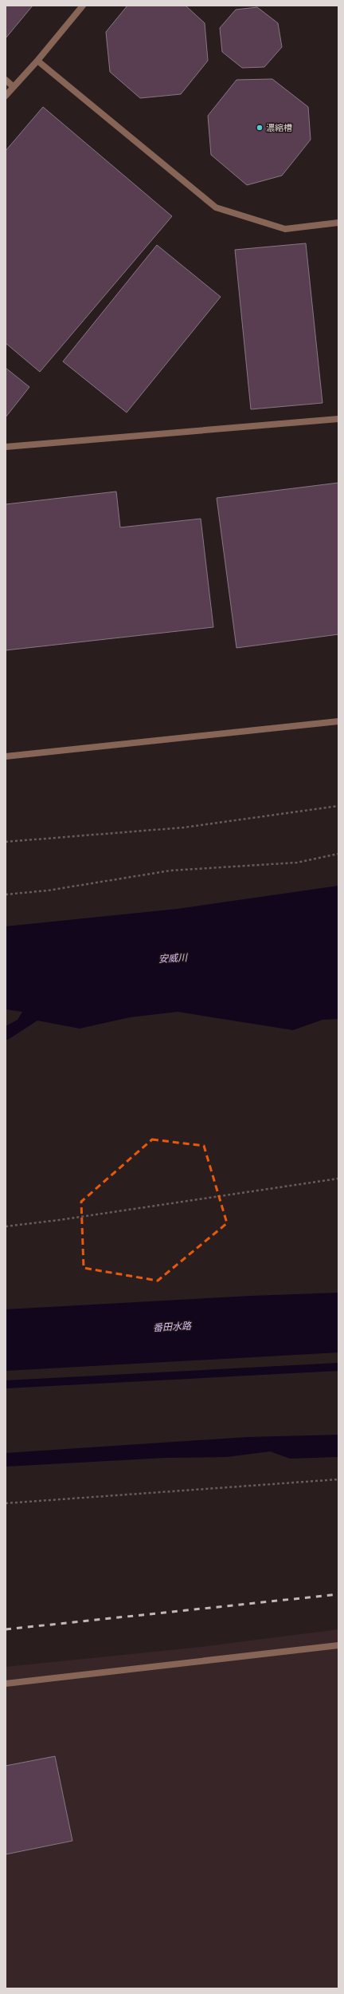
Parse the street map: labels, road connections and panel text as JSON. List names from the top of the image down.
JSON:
{
  "water": ["安威川", "番田水路"],
  "places": ["濃縮槽"]
}
